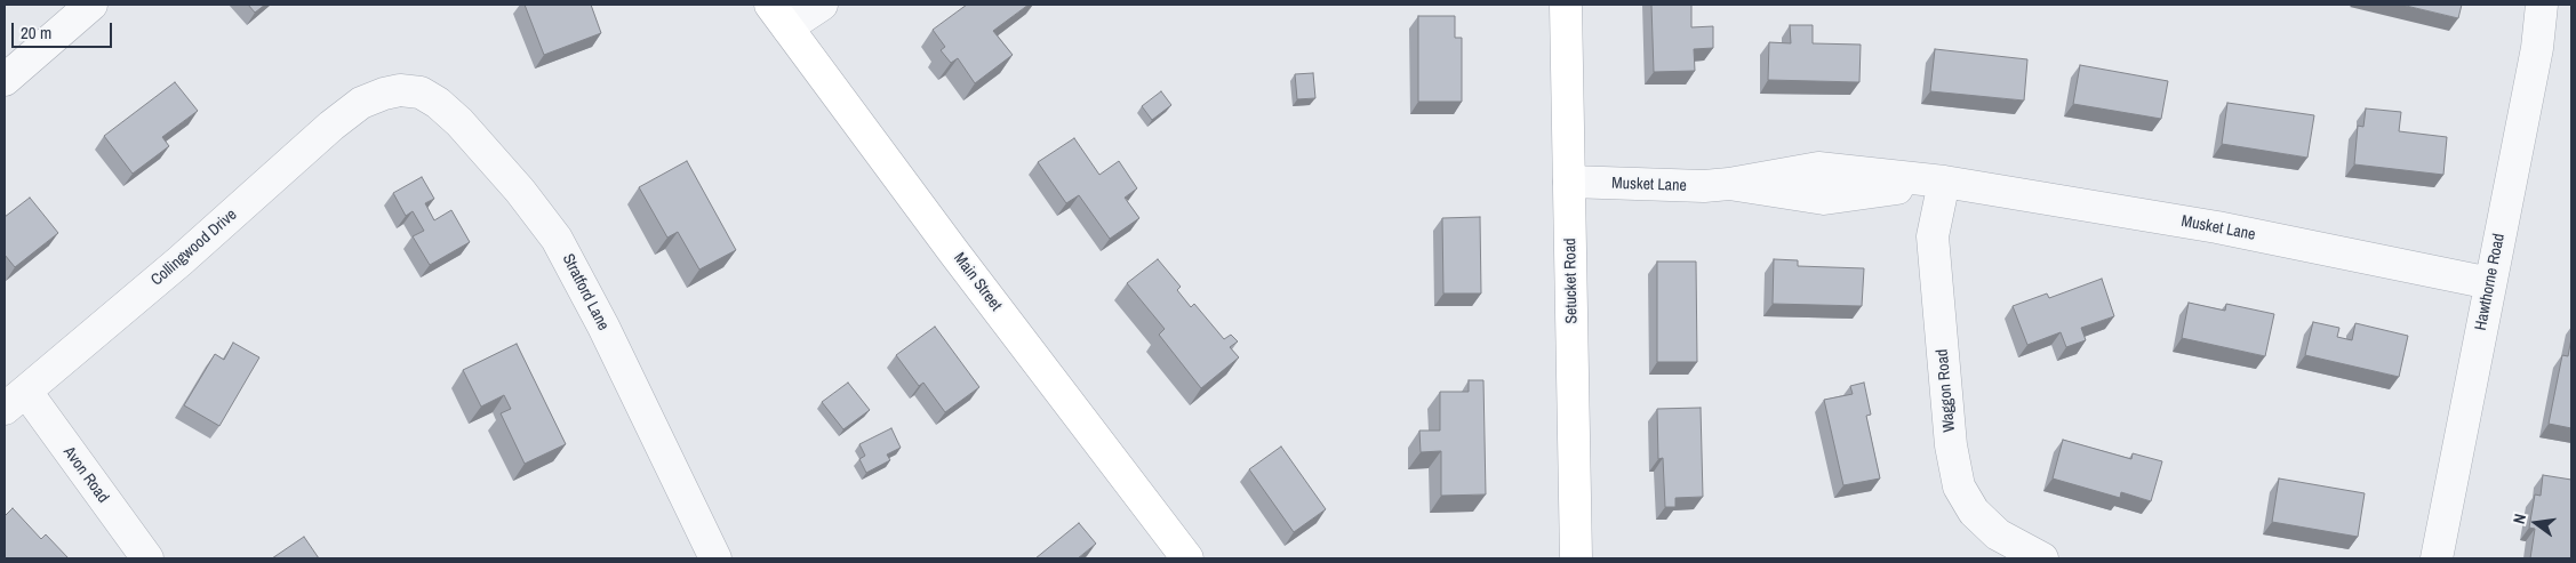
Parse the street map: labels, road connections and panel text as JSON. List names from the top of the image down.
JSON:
{
  "streets": {
    "main road": ["Setucket Road", "Main Street"],
    "street": [
      "Musket Lane",
      "Collingwood Drive",
      "Hawthorne Road",
      "Stratford Lane",
      "Waggon Road",
      "Avon Road"
    ]
  },
  "crossings": [
    ["Musket Lane", "Setucket Road"],
    ["Musket Lane", "Hawthorne Road"],
    ["Musket Lane", "Waggon Road"],
    ["Collingwood Drive", "Stratford Lane"],
    ["Collingwood Drive", "Avon Road"]
  ],
  "scale_bar": "20 m",
  "north": "left"
}
